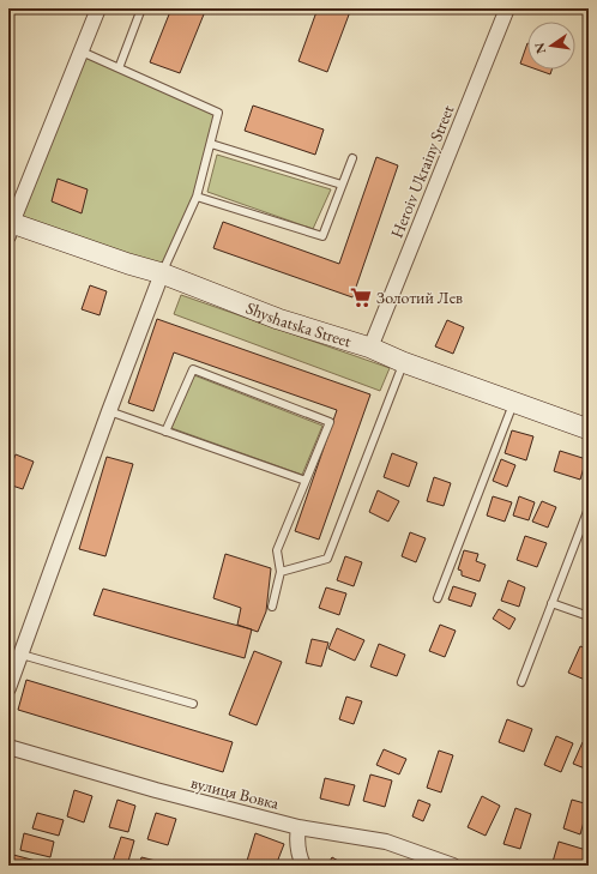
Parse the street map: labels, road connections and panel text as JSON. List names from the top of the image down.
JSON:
{
  "streets": {
    "street": ["Heroiv Ukrainy Street", "Shyshatska Street", "вулиця Вовка"]
  },
  "crossings": [
    ["Heroiv Ukrainy Street", "Shyshatska Street"]
  ],
  "places": {
    "supermarket": ["Золотий Лев"]
  },
  "north": "left"
}
